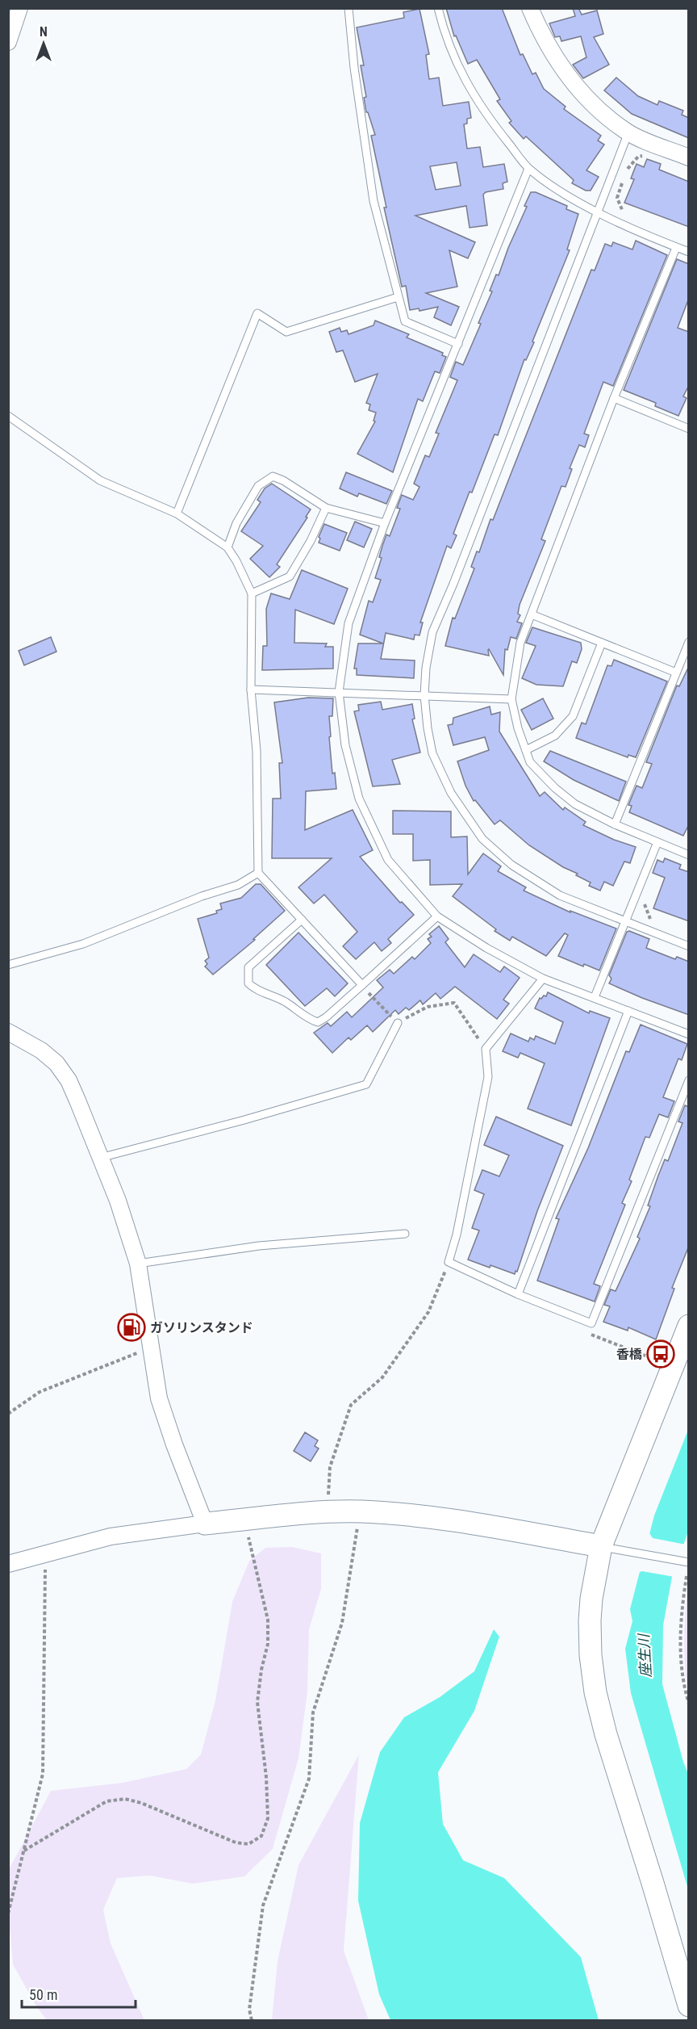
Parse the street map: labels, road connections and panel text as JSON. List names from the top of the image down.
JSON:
{
  "water": ["座生川"],
  "places": {
    "fuel station": ["ガソリンスタンド"],
    "bus stop": ["香橋"]
  },
  "scale_bar": "50 m",
  "north": "top"
}
